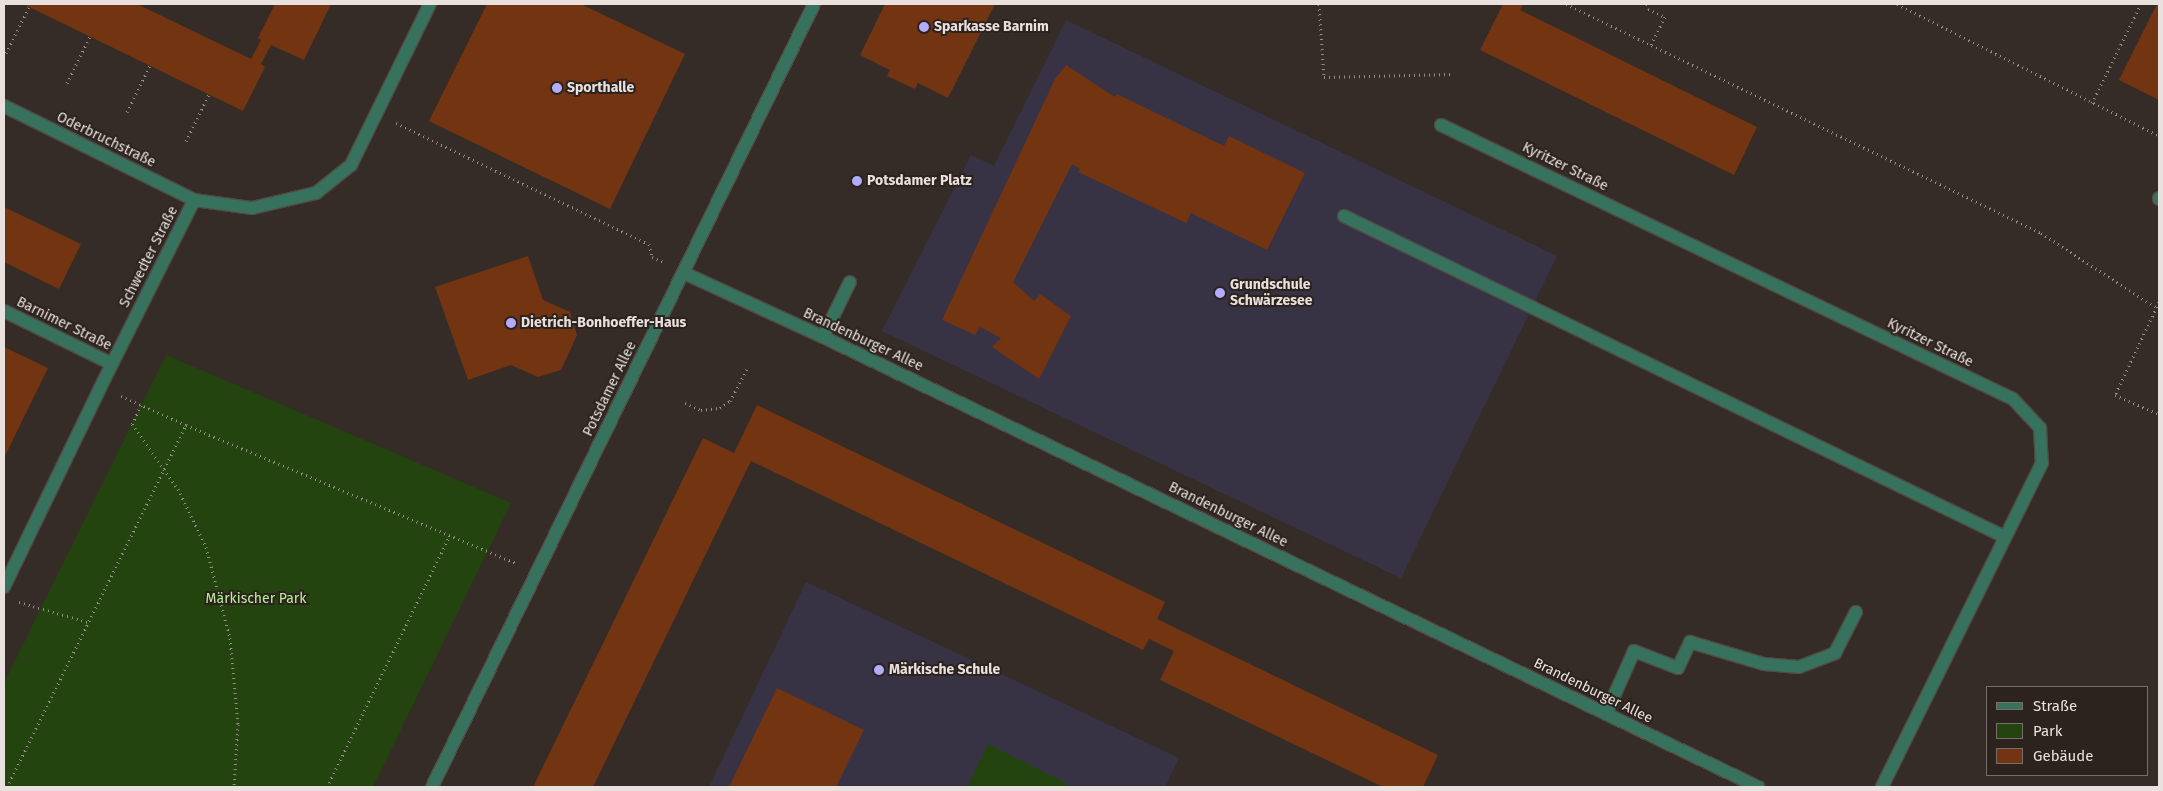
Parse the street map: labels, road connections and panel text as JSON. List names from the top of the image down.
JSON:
{
  "streets": {
    "street": [
      "Oderbruchstraße",
      "Kyritzer Straße",
      "Schwedter Straße",
      "Barnimer Straße",
      "Brandenburger Allee",
      "Potsdamer Allee"
    ]
  },
  "crossings": [
    ["Oderbruchstraße", "Schwedter Straße"],
    ["Schwedter Straße", "Barnimer Straße"],
    ["Brandenburger Allee", "Potsdamer Allee"]
  ],
  "parks": ["Märkischer Park"],
  "places": [
    "Sparkasse Barnim",
    "Sporthalle",
    "Potsdamer Platz",
    "Grundschule Schwärzesee",
    "Dietrich-Bonhoeffer-Haus",
    "Märkische Schule"
  ],
  "legend": ["Straße", "Park", "Gebäude"]
}
